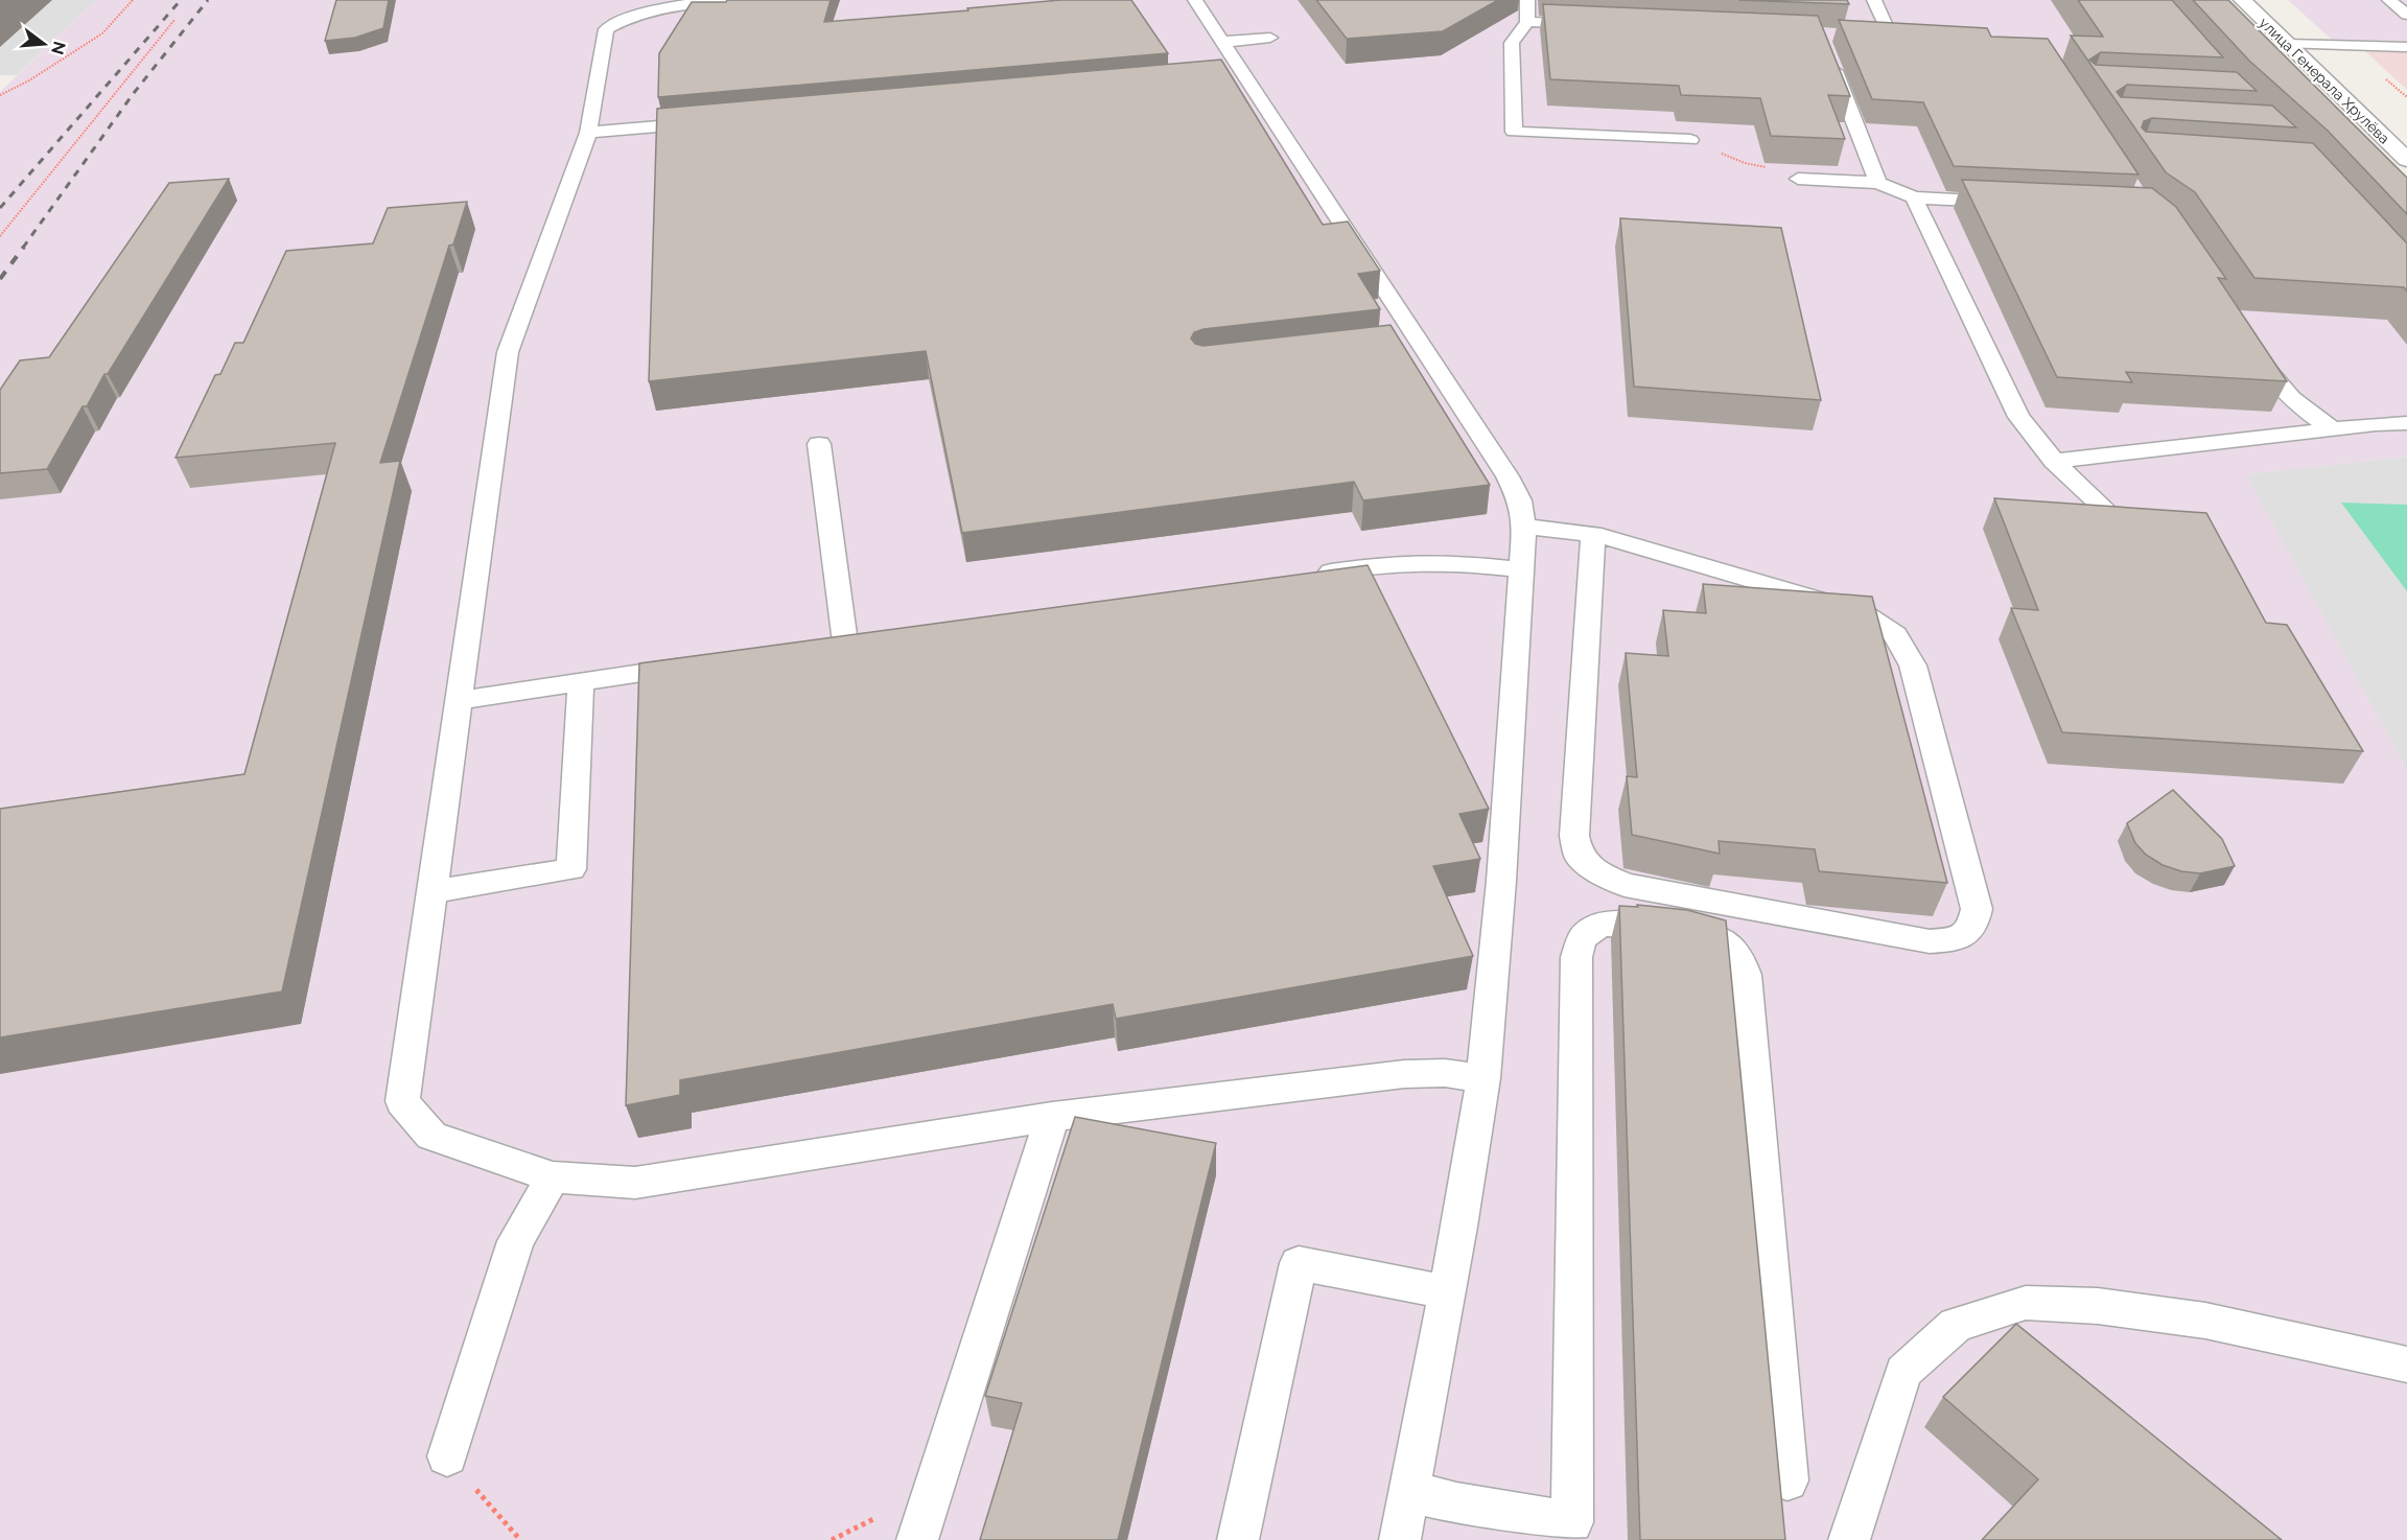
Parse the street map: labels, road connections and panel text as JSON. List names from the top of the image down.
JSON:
{
  "streets": {
    "street": ["улица Генерала Хрулёва"]
  },
  "north": "right"
}
